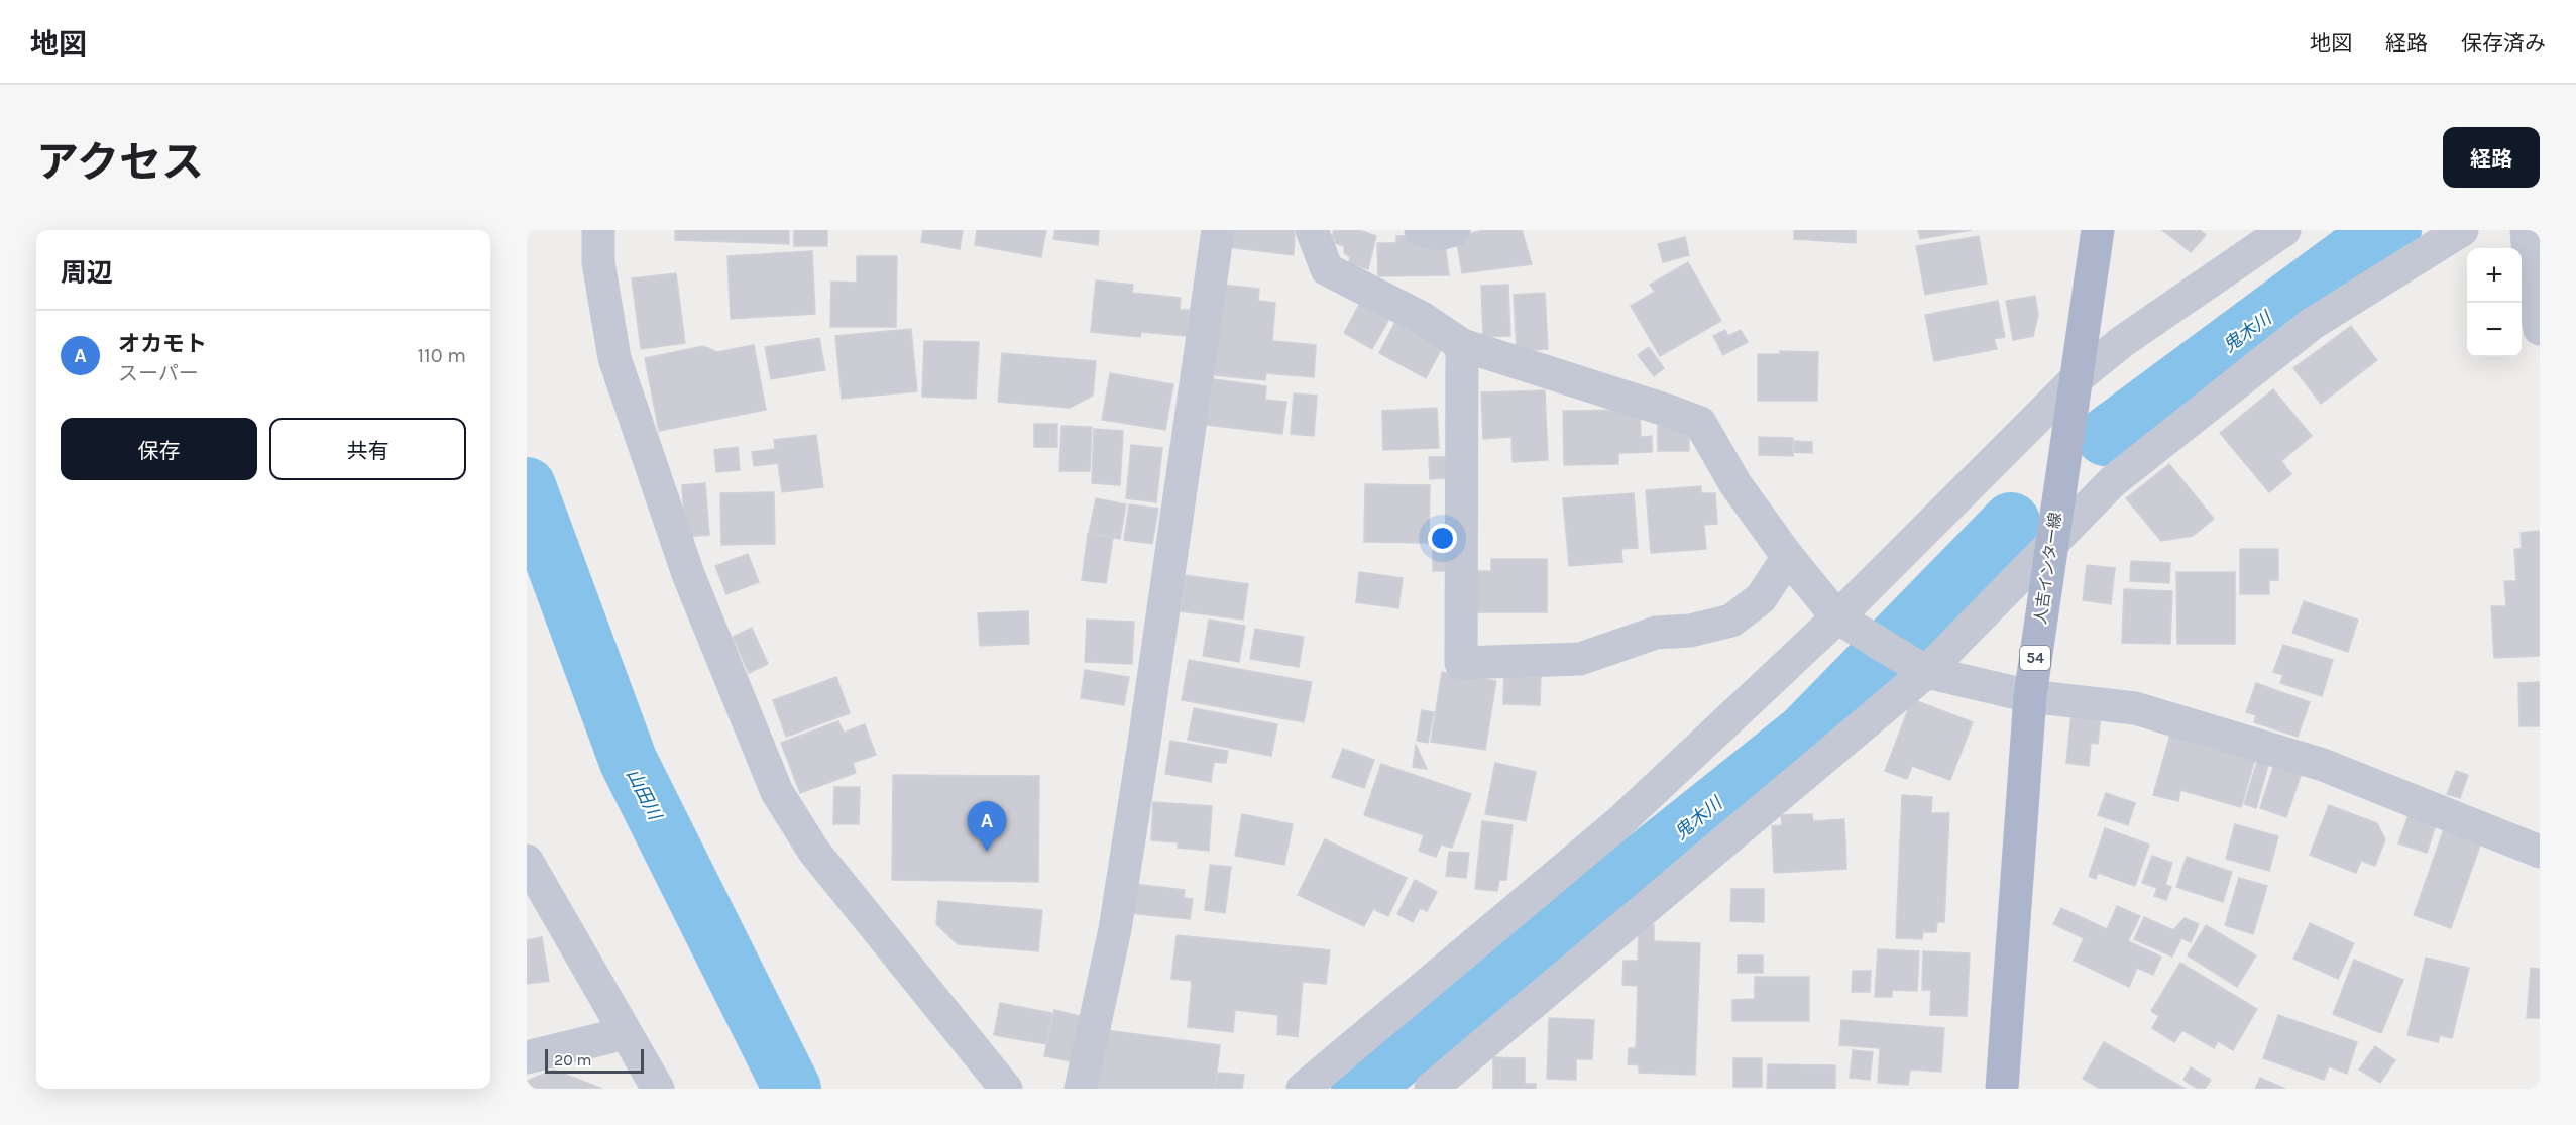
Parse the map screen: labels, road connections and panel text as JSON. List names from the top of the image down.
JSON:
{
  "streets": {
    "main road": ["人吉インター線", "54"]
  },
  "water": ["鬼木川", "山田川"],
  "scale_bar": "20 m",
  "page": {
    "header": "地図",
    "nav": ["地図", "経路", "保存済み"],
    "title": "アクセス",
    "buttons": [
      "経路",
      ["保存", "共有"]
    ],
    "heading": "周辺",
    "map_buttons": ["+", "−"],
    "list": [
      {
        "mark": "A",
        "name": "オカモト",
        "note": "スーパー",
        "value": "110 m"
      }
    ],
    "pins": "A",
    "scale": "20 m"
  }
}
